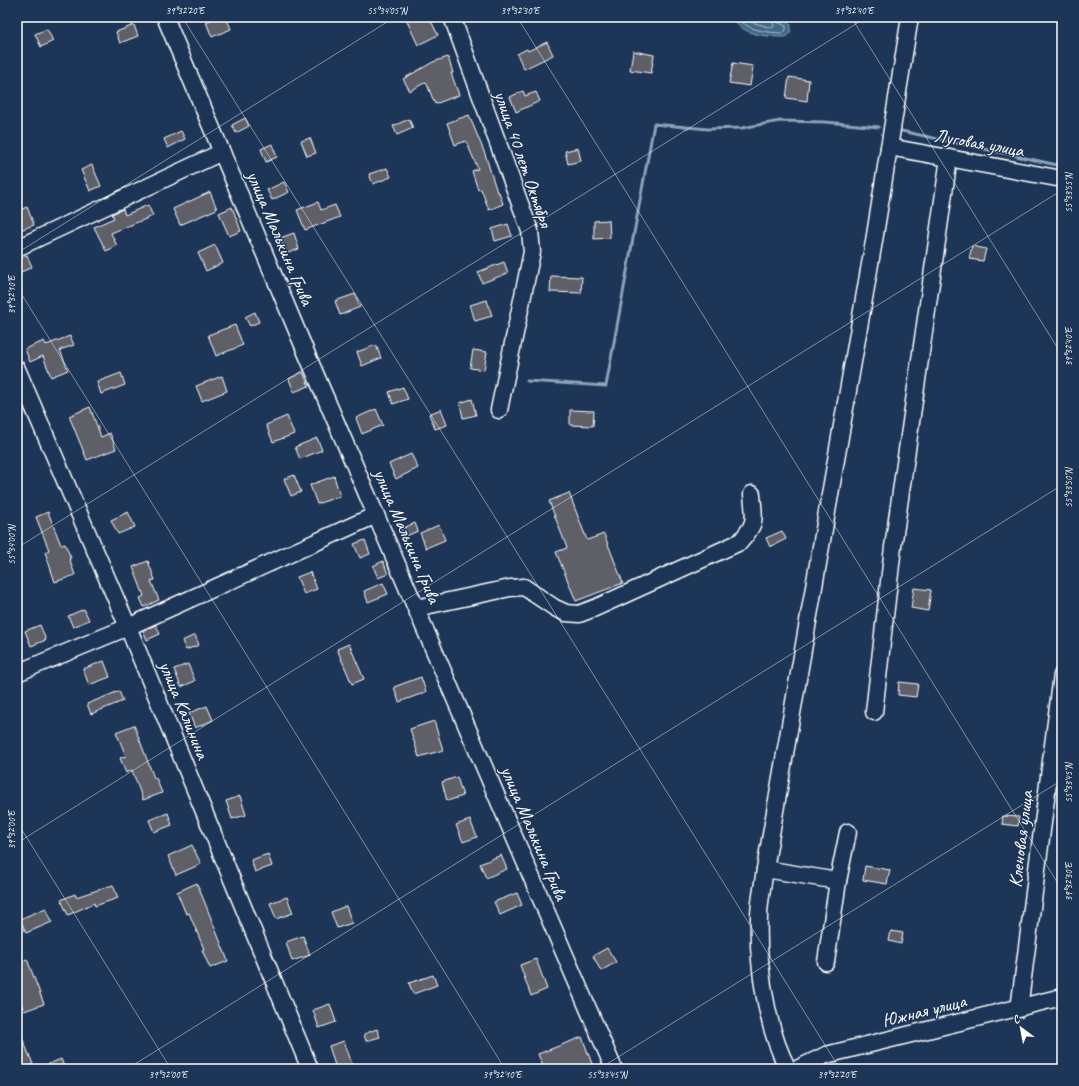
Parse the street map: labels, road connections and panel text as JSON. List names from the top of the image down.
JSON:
{
  "streets": {
    "street": [
      "Луговая улица",
      "улица 40 лет Октября",
      "улица Малькина Грива",
      "улица Калинина",
      "Кленовая улица",
      "Южная улица"
    ]
  },
  "crossings": [
    ["Кленовая улица", "Южная улица"]
  ],
  "north": "top left",
  "coordinates": [
    "39°32'20\"E",
    "55°34'05\"N",
    "39°32'30\"E",
    "39°32'40\"E",
    "55°33'55\"N",
    "39°32'10\"E",
    "55°33'50\"N",
    "55°34'00\"N",
    "55°33'45\"N",
    "39°32'00\"E"
  ]
}
